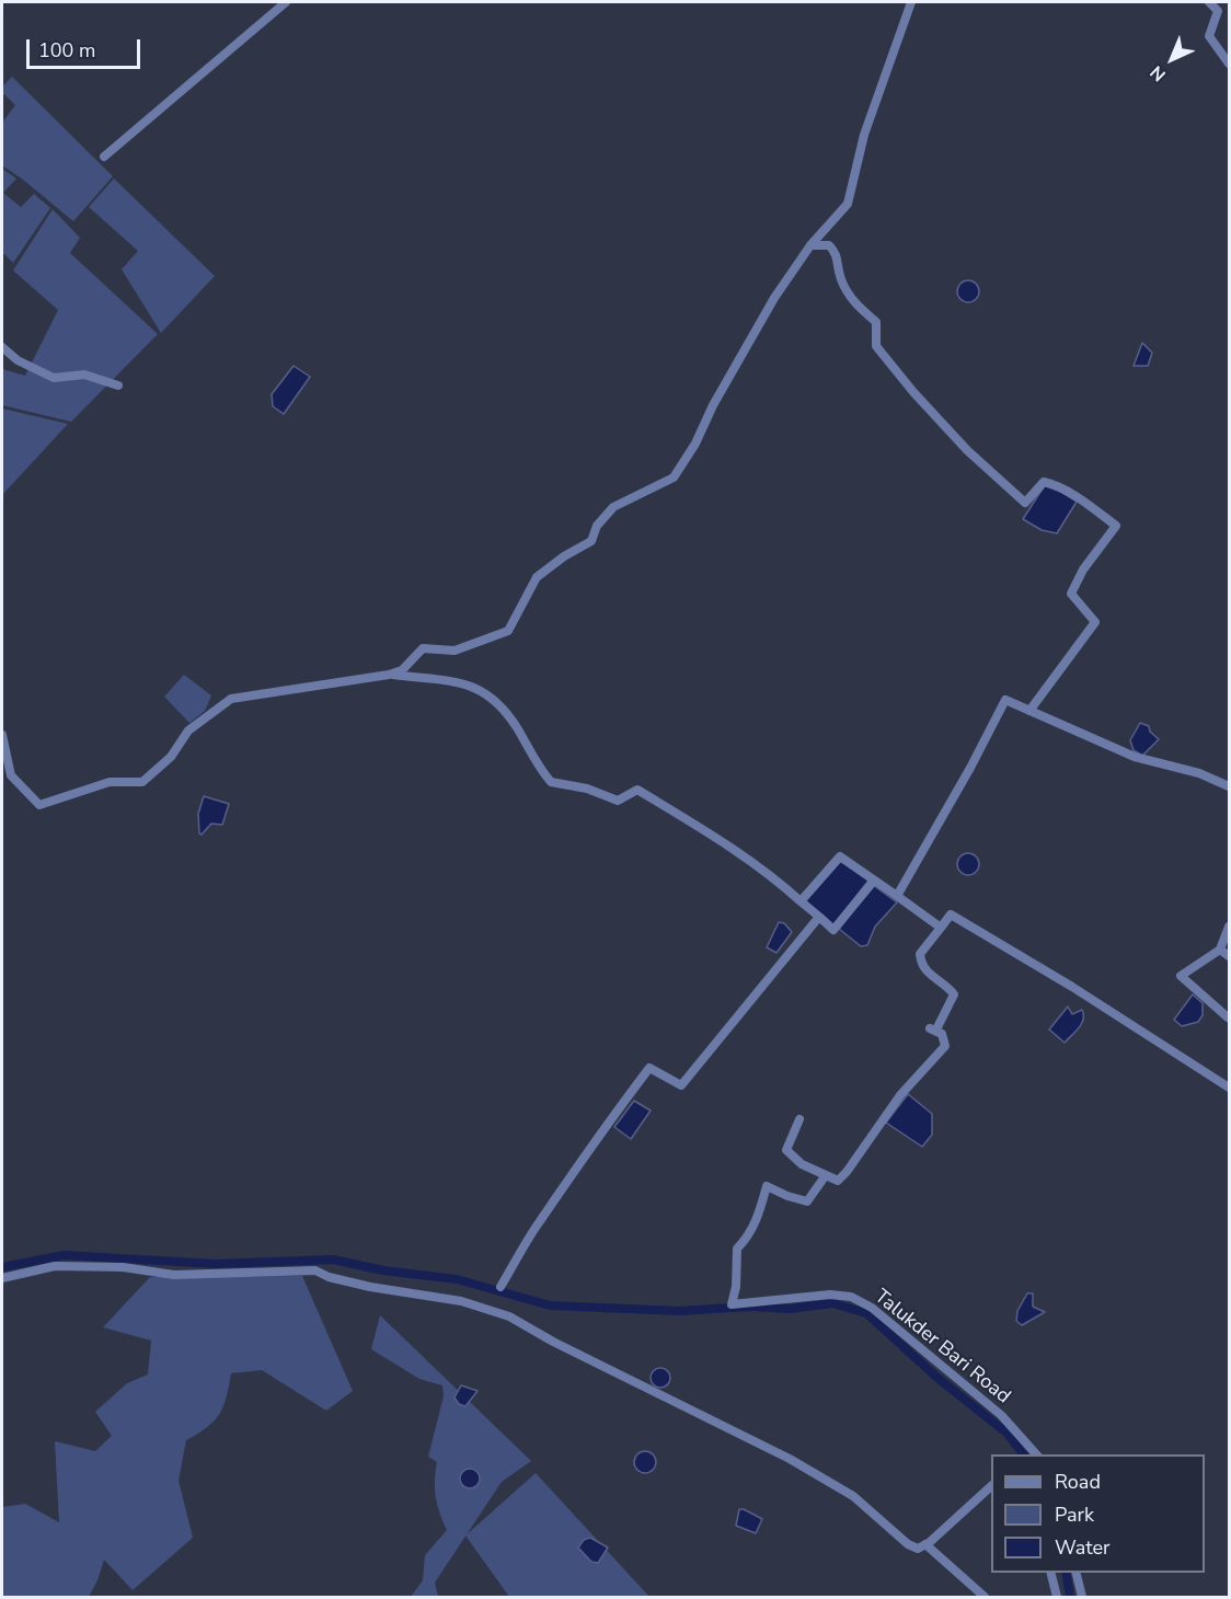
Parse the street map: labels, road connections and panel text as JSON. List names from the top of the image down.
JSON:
{
  "streets": {
    "street": ["Talukder Bari Road"]
  },
  "legend": ["Road", "Park", "Water"],
  "scale_bar": "100 m",
  "north": "bottom left"
}
